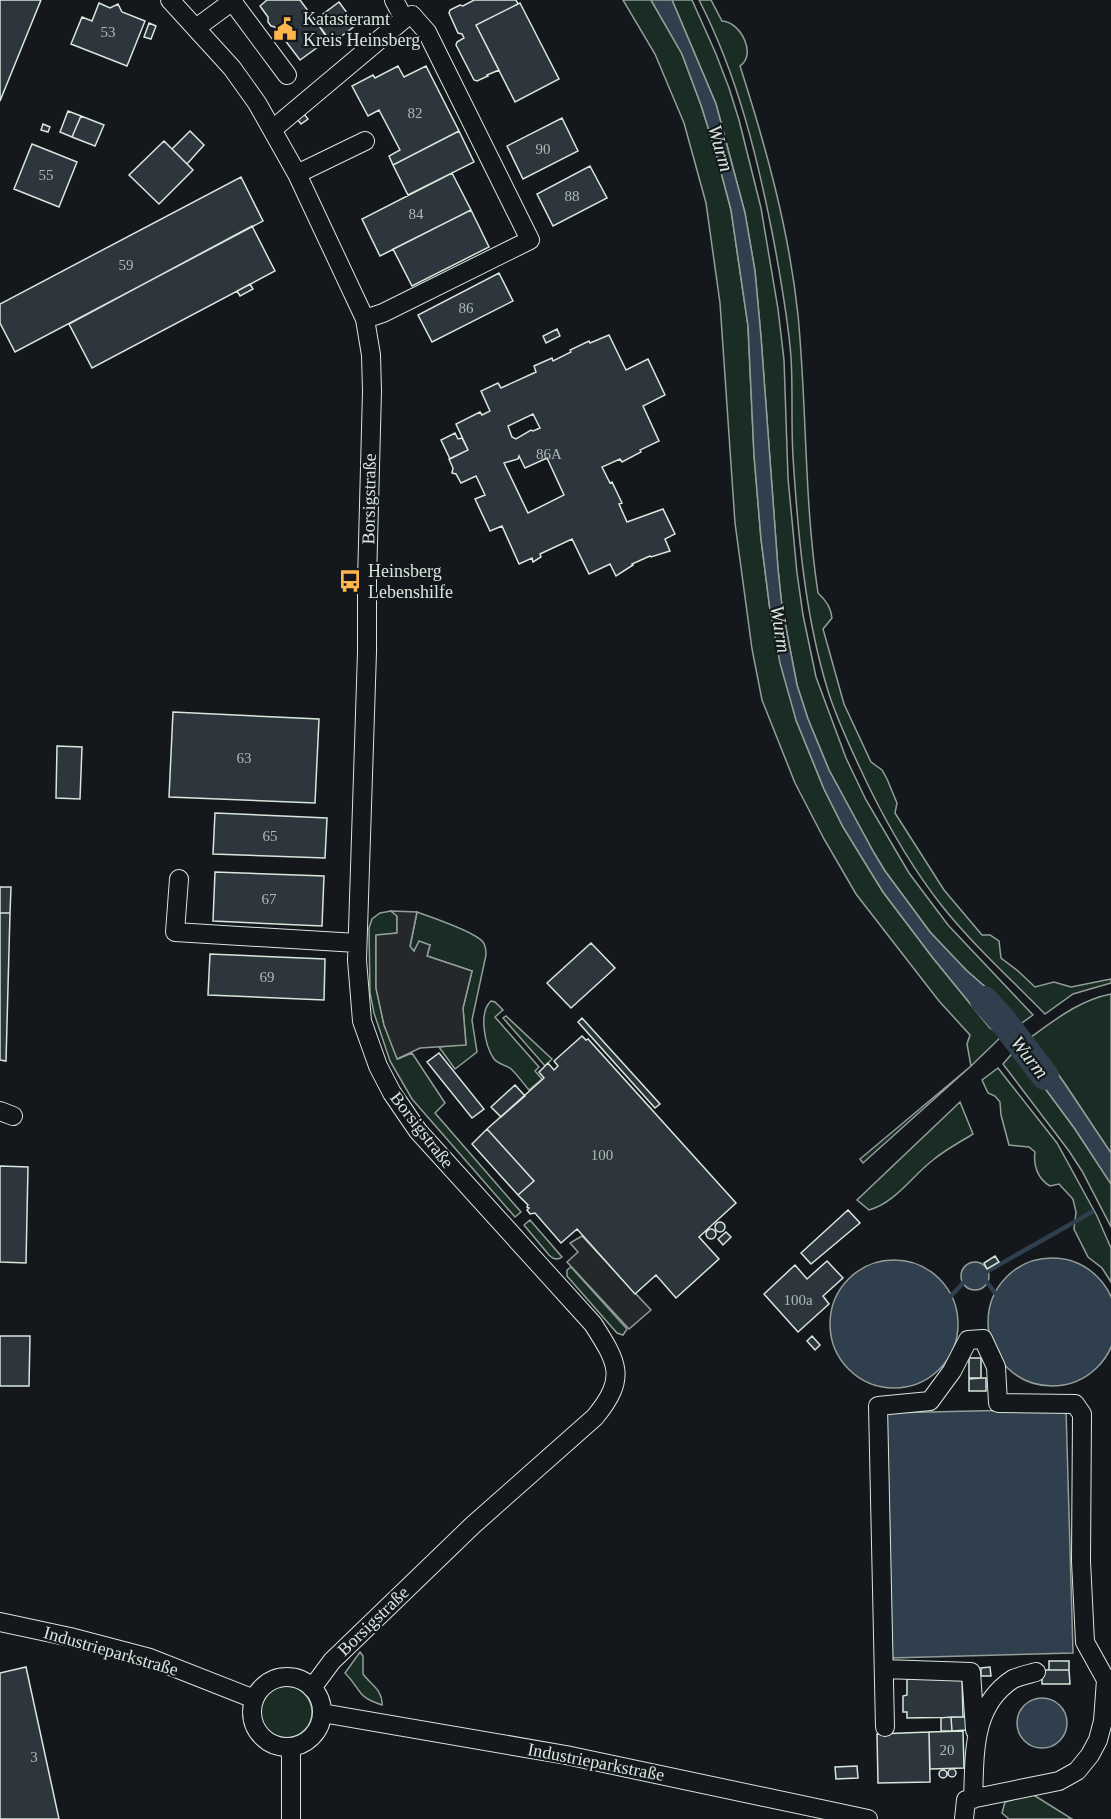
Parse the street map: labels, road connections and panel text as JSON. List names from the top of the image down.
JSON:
{
  "streets": {
    "street": ["Borsigstraße", "Industrieparkstraße"]
  },
  "crossings": [
    ["Borsigstraße", "Industrieparkstraße"]
  ],
  "water": ["Wurm"],
  "places": {
    "public building": ["Katasteramt Kreis Heinsberg"],
    "bus stop": ["Heinsberg Lebenshilfe"]
  },
  "house_numbers": [
    "53",
    "82",
    "90",
    "55",
    "88",
    "84",
    "59",
    "86",
    "86A",
    "63",
    "65",
    "67",
    "69",
    "100",
    "100a",
    "20",
    "3"
  ]
}
